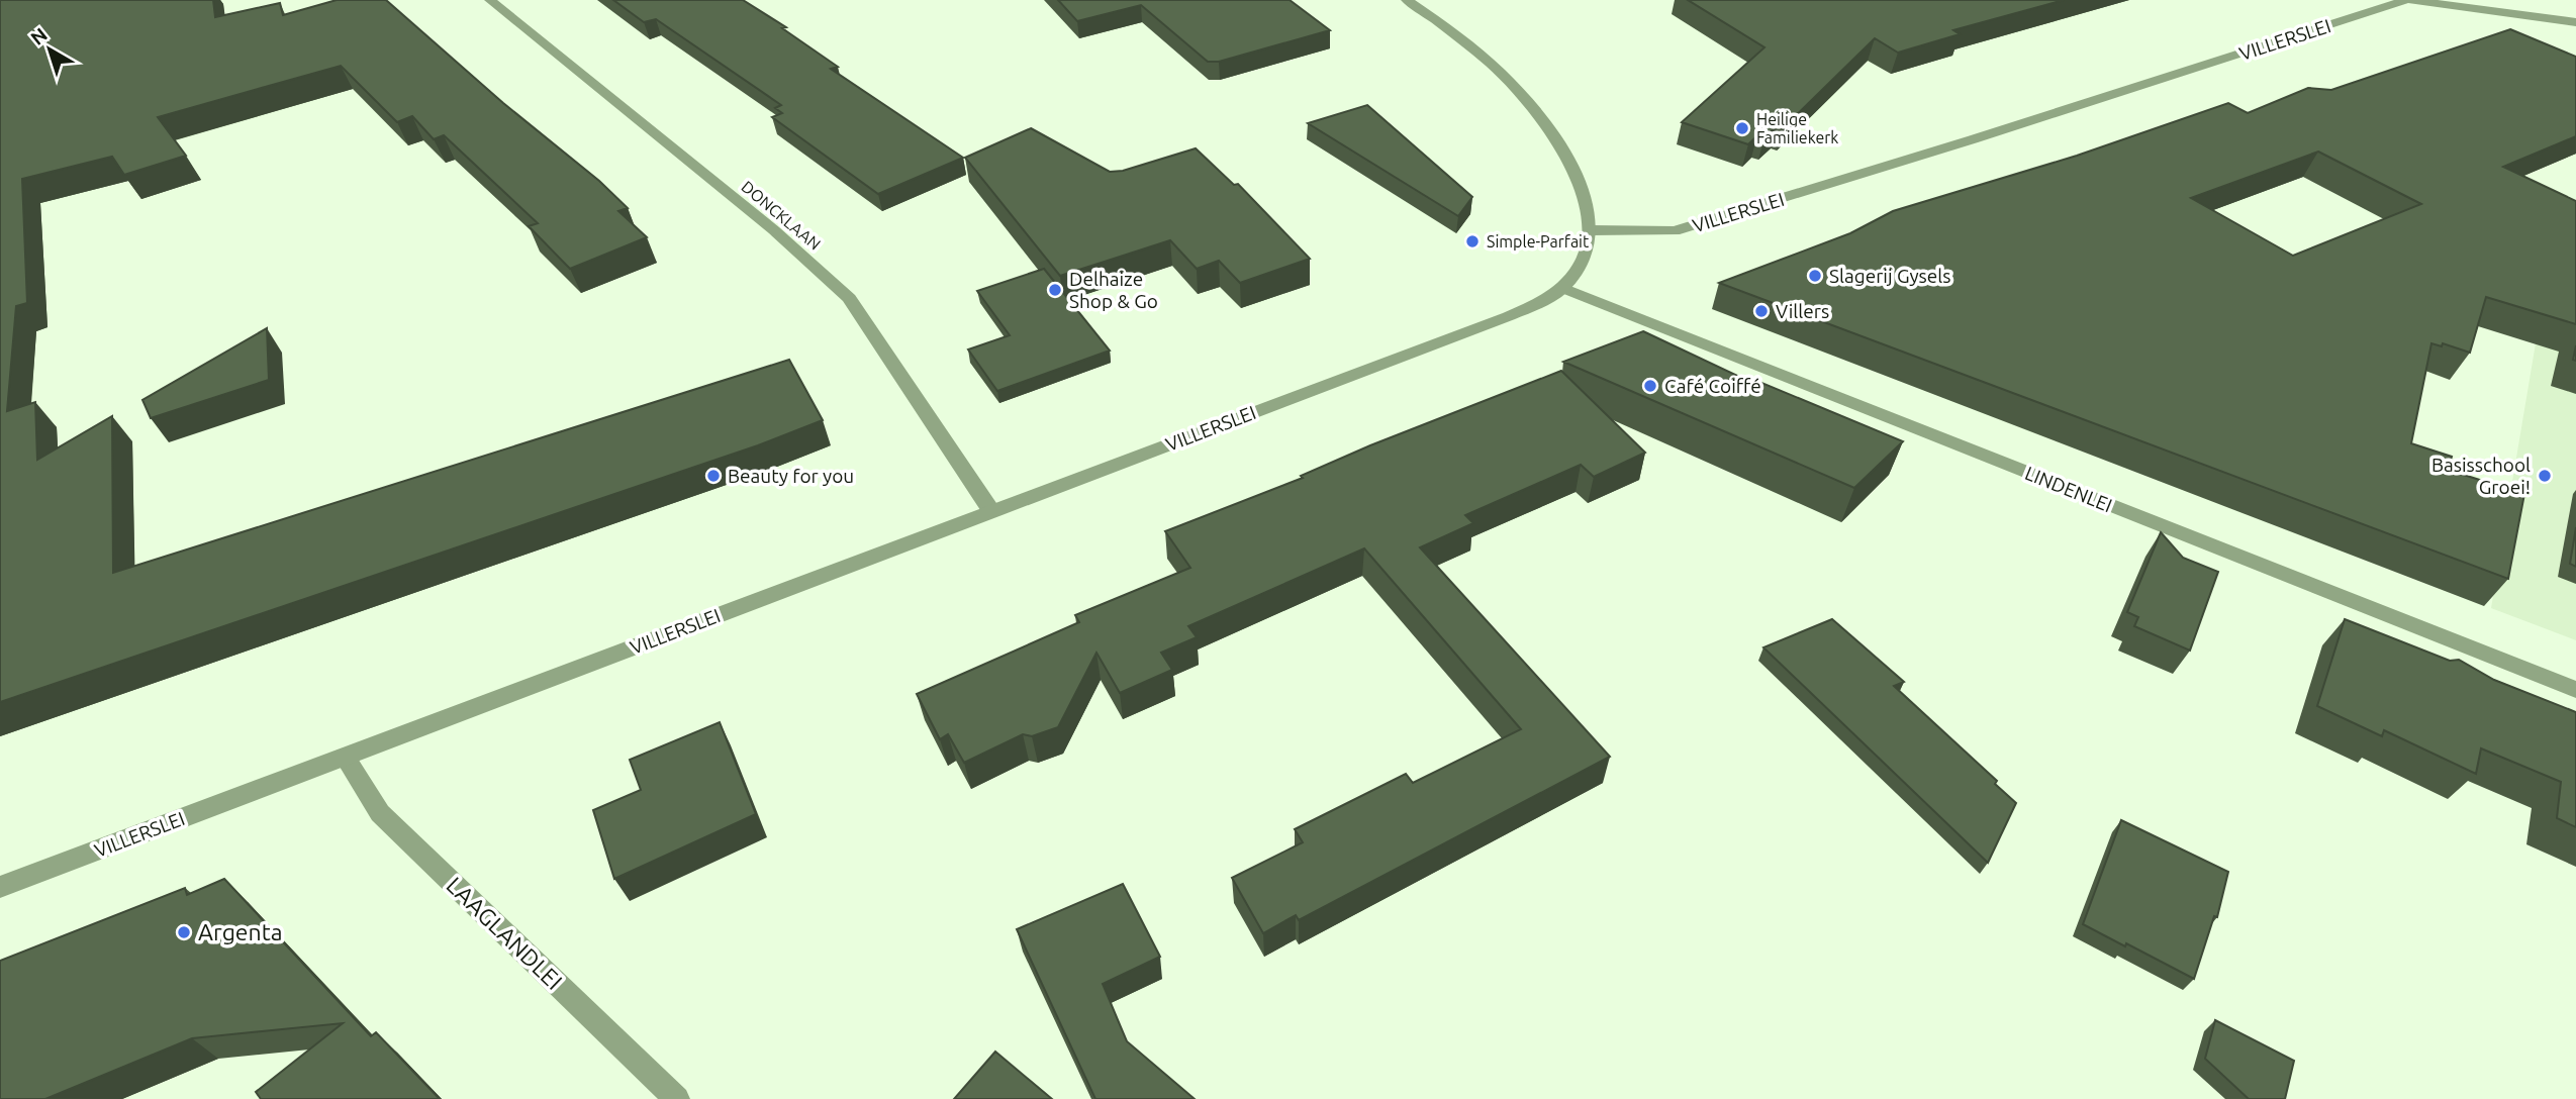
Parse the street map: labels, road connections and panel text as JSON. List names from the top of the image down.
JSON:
{
  "streets": {
    "street": [
      "VILLERSLEI",
      "DONCKLAAN",
      "LINDENLEI",
      "LAAGLANDLEI"
    ]
  },
  "crossings": [
    ["VILLERSLEI", "DONCKLAAN"],
    ["VILLERSLEI", "LINDENLEI"],
    ["VILLERSLEI", "LAAGLANDLEI"]
  ],
  "places": [
    "Heilige Familiekerk",
    "Simple-Parfait",
    "Slagerij Gysels",
    "Delhaize Shop & Go",
    "Villers",
    "Café Coiffé",
    "Beauty for you",
    "Basisschool Groei!",
    "Argenta"
  ],
  "north": "top left"
}
